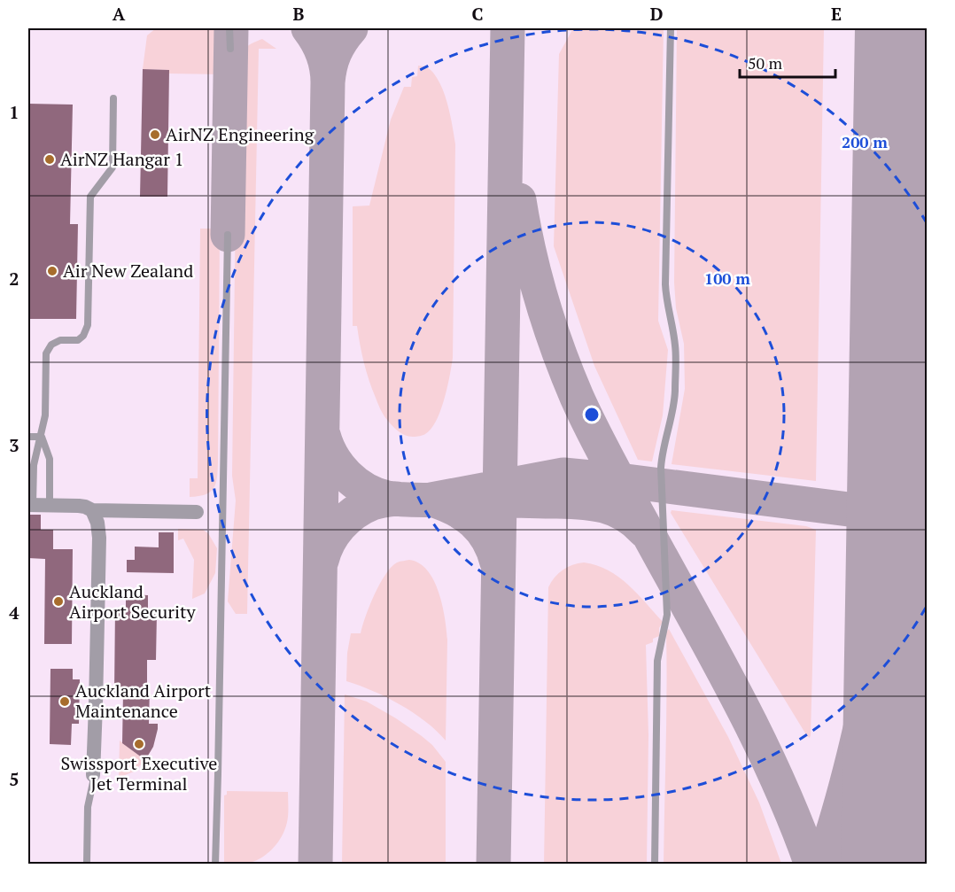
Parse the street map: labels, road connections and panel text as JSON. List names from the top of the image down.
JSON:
{
  "places": [
    "AirNZ Engineering",
    "AirNZ Hangar 1",
    "Air New Zealand",
    "Auckland Airport Security",
    "Auckland Airport Maintenance",
    "Swissport Executive Jet Terminal"
  ],
  "scale_bar": "50 m",
  "grid": {
    "columns": [
      "A",
      "B",
      "C",
      "D",
      "E"
    ],
    "rows": [
      "1",
      "2",
      "3",
      "4",
      "5"
    ]
  },
  "rings": ["200 m", "100 m"]
}
